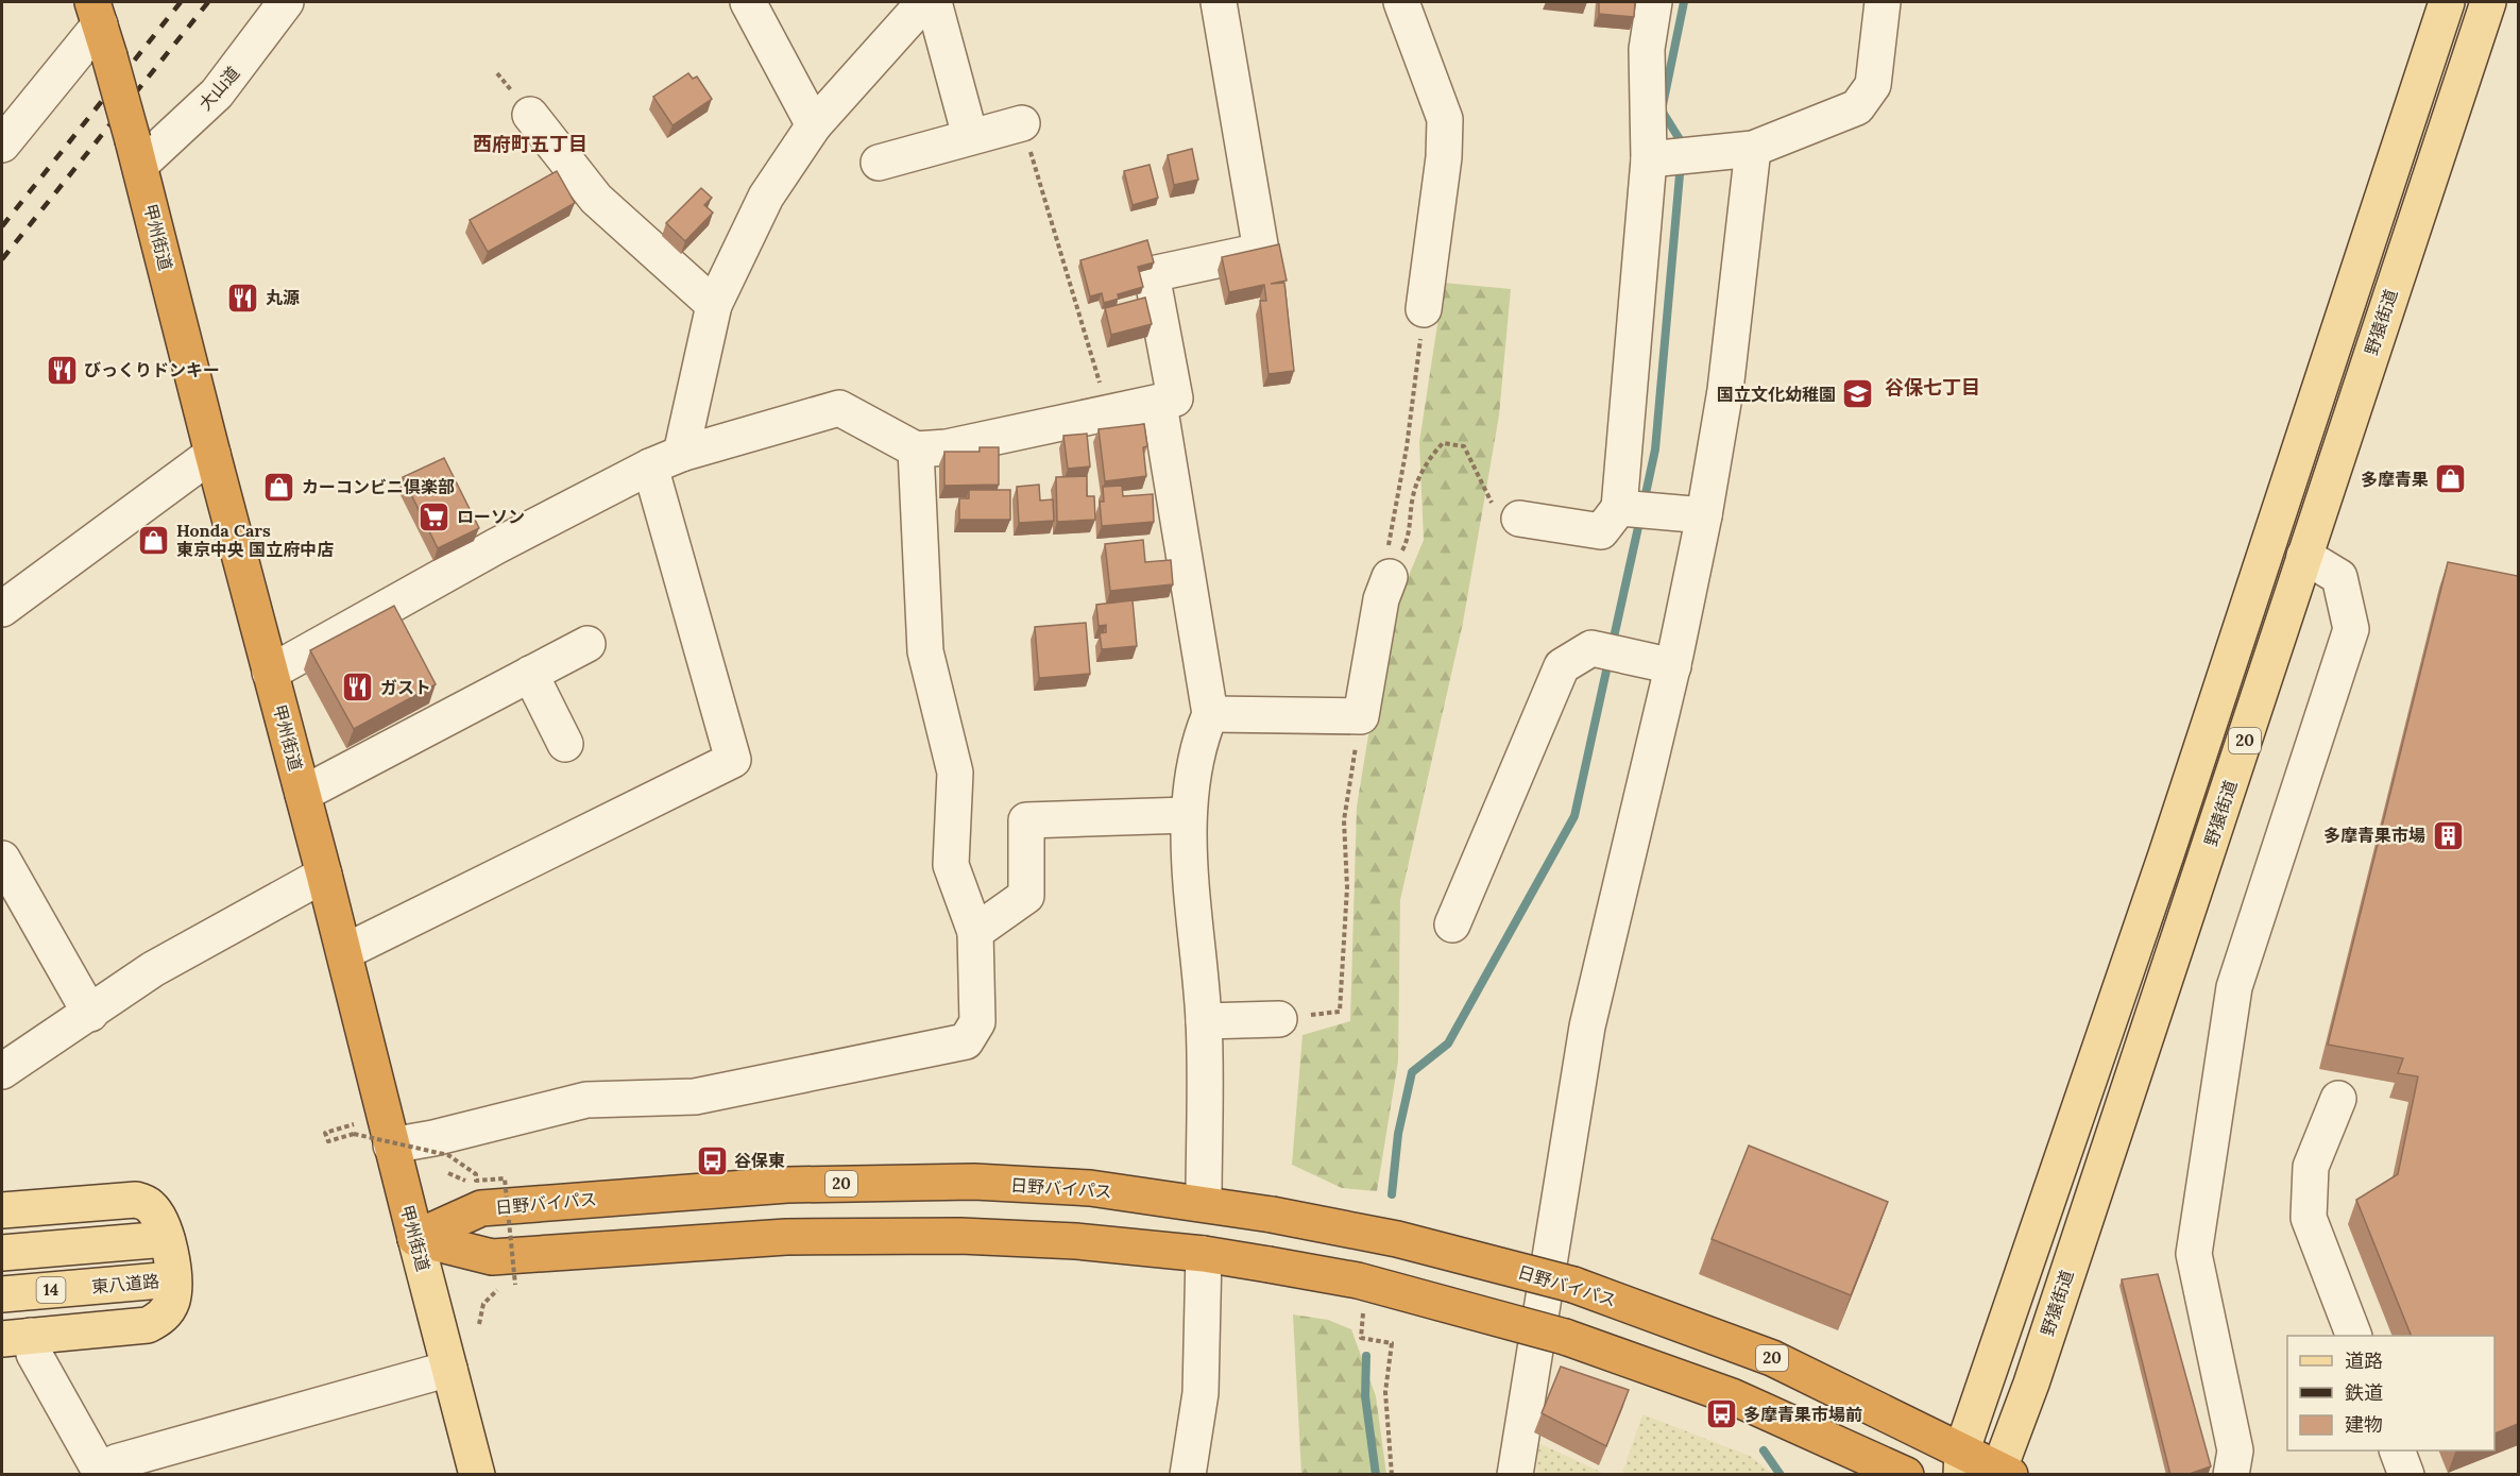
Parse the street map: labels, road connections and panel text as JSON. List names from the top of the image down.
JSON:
{
  "streets": {
    "highway": ["甲州街道", "20", "日野バイパス"],
    "main road": ["野猿街道", "東八道路", "14"],
    "street": ["大山道"]
  },
  "crossings": [
    ["大山道", "甲州街道"],
    ["甲州街道", "日野バイパス"],
    ["野猿街道", "日野バイパス"],
    ["20", "日野バイパス"]
  ],
  "districts": ["西府町五丁目", "谷保七丁目"],
  "places": {
    "restaurant": ["丸源", "びっくりドンキー", "ガスト"],
    "school or university": ["国立文化幼稚園"],
    "shop": ["多摩青果", "カーコンビニ倶楽部", "Honda Cars 東京中央 国立府中店"],
    "supermarket": ["ローソン"],
    "building": ["多摩青果市場"],
    "bus stop": ["谷保東", "多摩青果市場前"]
  },
  "legend": ["道路", "鉄道", "建物"]
}
